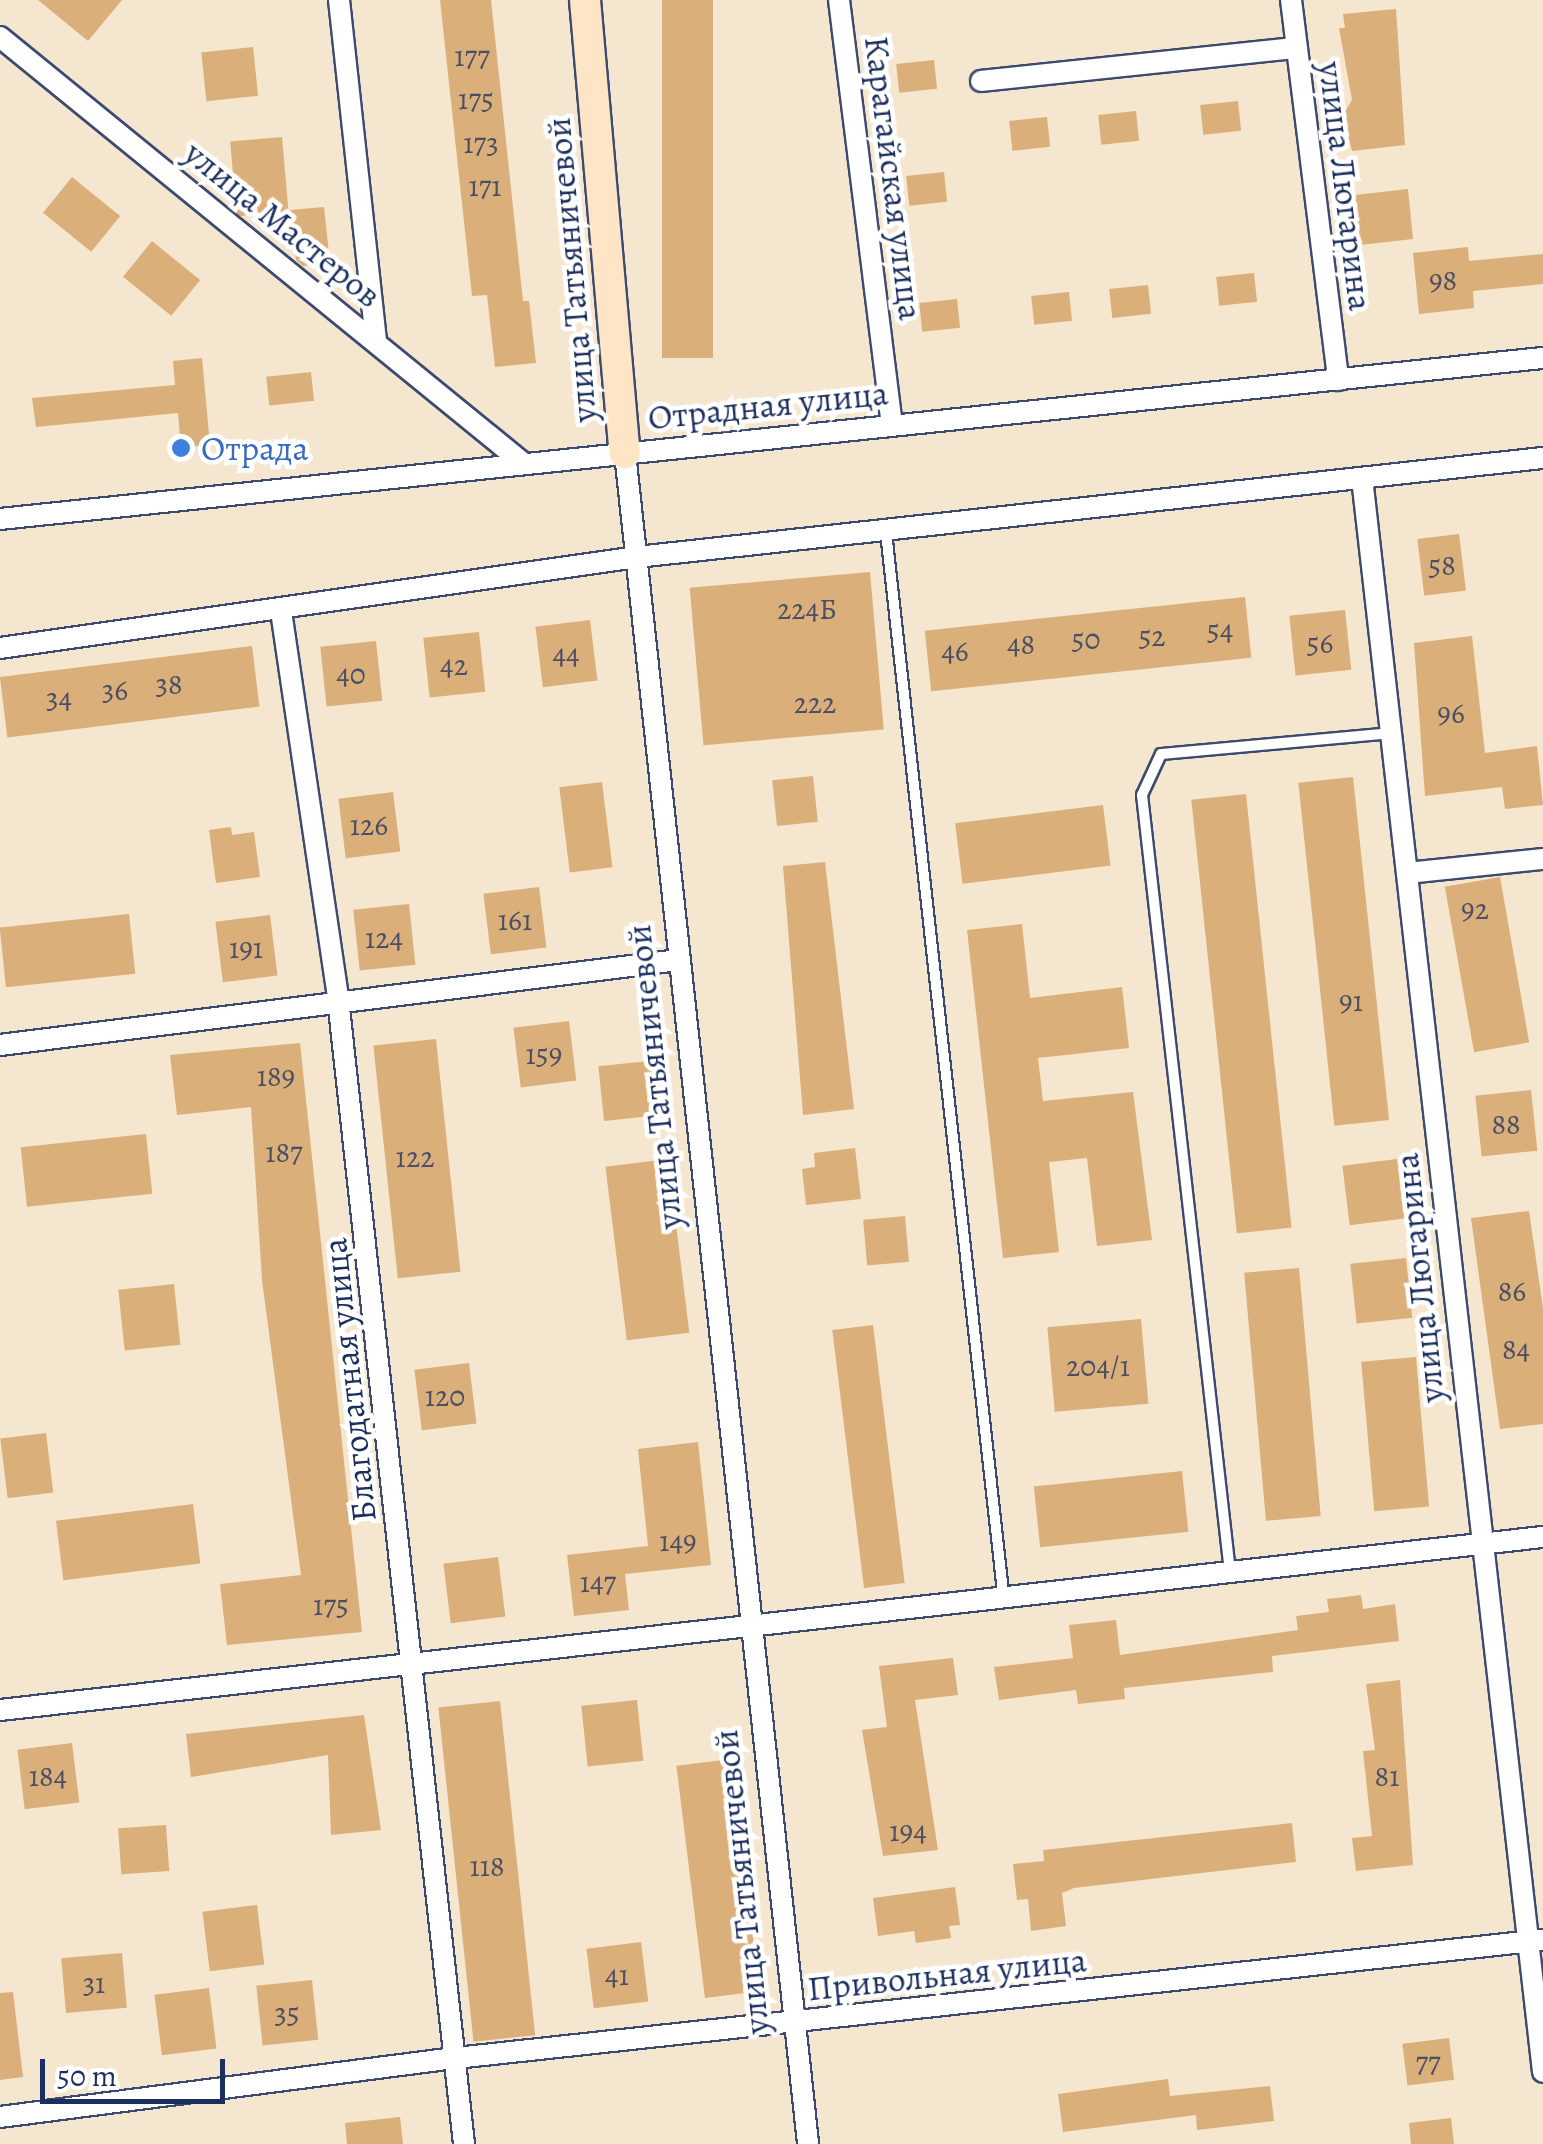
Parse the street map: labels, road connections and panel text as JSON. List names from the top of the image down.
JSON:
{
  "streets": {
    "street": [
      "Карагайская улица",
      "улица Люгарина",
      "улица Мастеров",
      "улица Татьяничевой",
      "Отрадная улица",
      "Благодатная улица",
      "Привольная улица"
    ]
  },
  "crossings": [
    ["Карагайская улица", "Отрадная улица"],
    ["улица Люгарина", "Отрадная улица"],
    ["улица Люгарина", "Привольная улица"],
    ["улица Мастеров", "Отрадная улица"],
    ["улица Татьяничевой", "Отрадная улица"],
    ["улица Татьяничевой", "Привольная улица"],
    ["Благодатная улица", "Привольная улица"]
  ],
  "places": ["Отрада"],
  "house_numbers": [
    "177",
    "175",
    "173",
    "171",
    "98",
    "58",
    "224Б",
    "54",
    "52",
    "50",
    "56",
    "48",
    "46",
    "44",
    "42",
    "40",
    "38",
    "36",
    "34",
    "222",
    "96",
    "126",
    "92",
    "161",
    "124",
    "191",
    "91",
    "159",
    "189",
    "88",
    "187",
    "122",
    "86",
    "84",
    "204/1",
    "120",
    "149",
    "147",
    "175",
    "184",
    "81",
    "194",
    "118",
    "41",
    "31",
    "35",
    "77"
  ],
  "scale_bar": "50 m"
}
